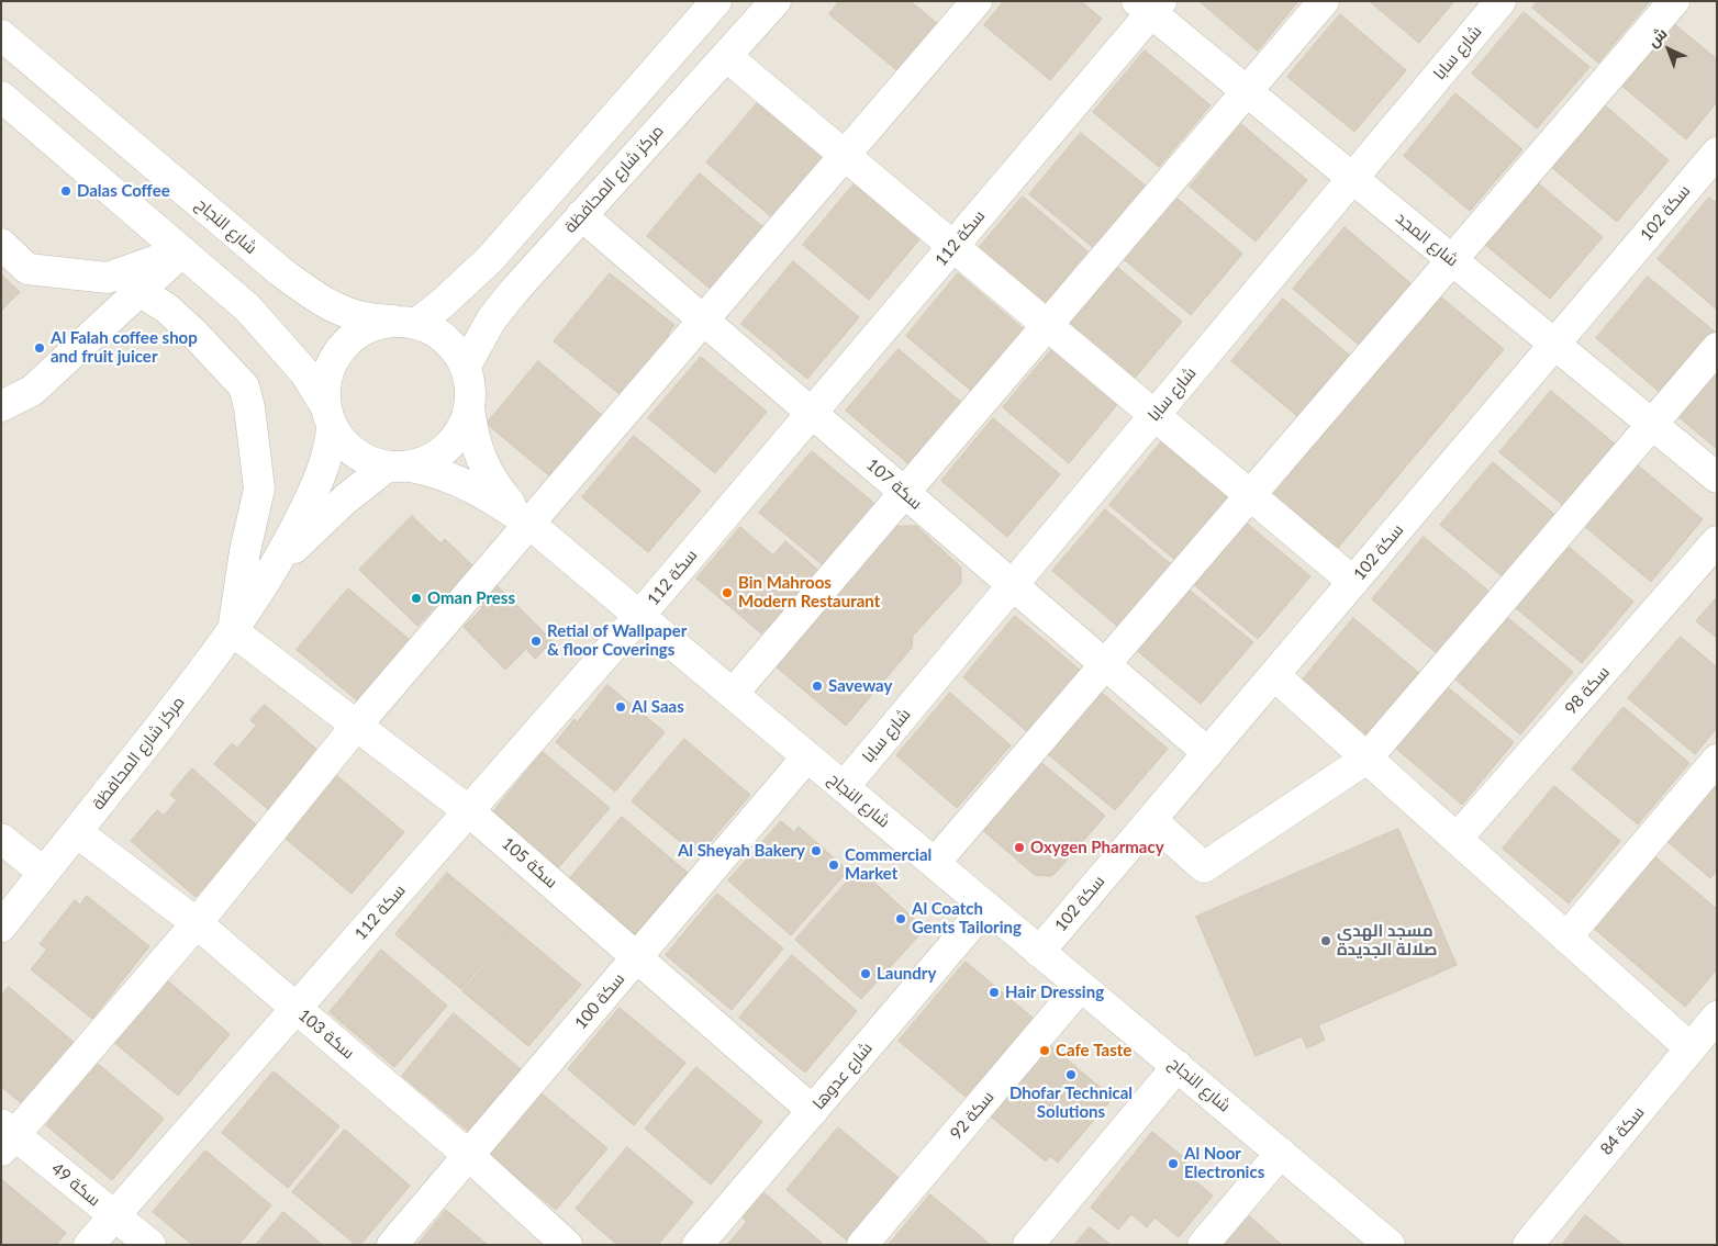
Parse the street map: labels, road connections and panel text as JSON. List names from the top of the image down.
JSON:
{
  "streets": {
    "street": [
      "شارع سابا",
      "مركز شارع المحافظة",
      "سكة 102",
      "شارع النجاح",
      "سكة 112",
      "شارع المجد",
      "سكة 107",
      "سكة 98",
      "سكة 105",
      "سكة 100",
      "سكة 103",
      "شارع عدوها",
      "سكة 92",
      "سكة 84",
      "سكة 49"
    ]
  },
  "crossings": [
    ["شارع سابا", "شارع النجاح"],
    ["شارع سابا", "شارع المجد"],
    ["شارع سابا", "سكة 107"],
    ["مركز شارع المحافظة", "شارع النجاح"],
    ["مركز شارع المحافظة", "سكة 107"],
    ["مركز شارع المحافظة", "سكة 105"],
    ["مركز شارع المحافظة", "سكة 103"],
    ["سكة 102", "شارع النجاح"],
    ["سكة 102", "شارع المجد"],
    ["سكة 102", "سكة 107"],
    ["شارع النجاح", "سكة 112"],
    ["شارع النجاح", "سكة 100"],
    ["شارع النجاح", "شارع عدوها"],
    ["شارع النجاح", "سكة 92"],
    ["سكة 112", "شارع المجد"],
    ["سكة 112", "سكة 107"],
    ["سكة 112", "سكة 105"],
    ["سكة 112", "سكة 103"],
    ["سكة 112", "سكة 49"],
    ["سكة 105", "سكة 100"],
    ["سكة 105", "شارع عدوها"],
    ["سكة 100", "سكة 103"]
  ],
  "places": [
    "Dalas Coffee",
    "Al Falah coffee shop and fruit juicer",
    "Bin Mahroos Modern Restaurant",
    "Oman Press",
    "Retial of Wallpaper & floor Coverings",
    "Saveway",
    "Al Saas",
    "Oxygen Pharmacy",
    "Al Sheyah Bakery",
    "Commercial Market",
    "Al Coatch Gents Tailoring",
    "مسجد الهدى صلالة الجديدة",
    "Laundry",
    "Hair Dressing",
    "Cafe Taste",
    "Dhofar Technical Solutions",
    "Al Noor Electronics"
  ],
  "north": "top left"
}
